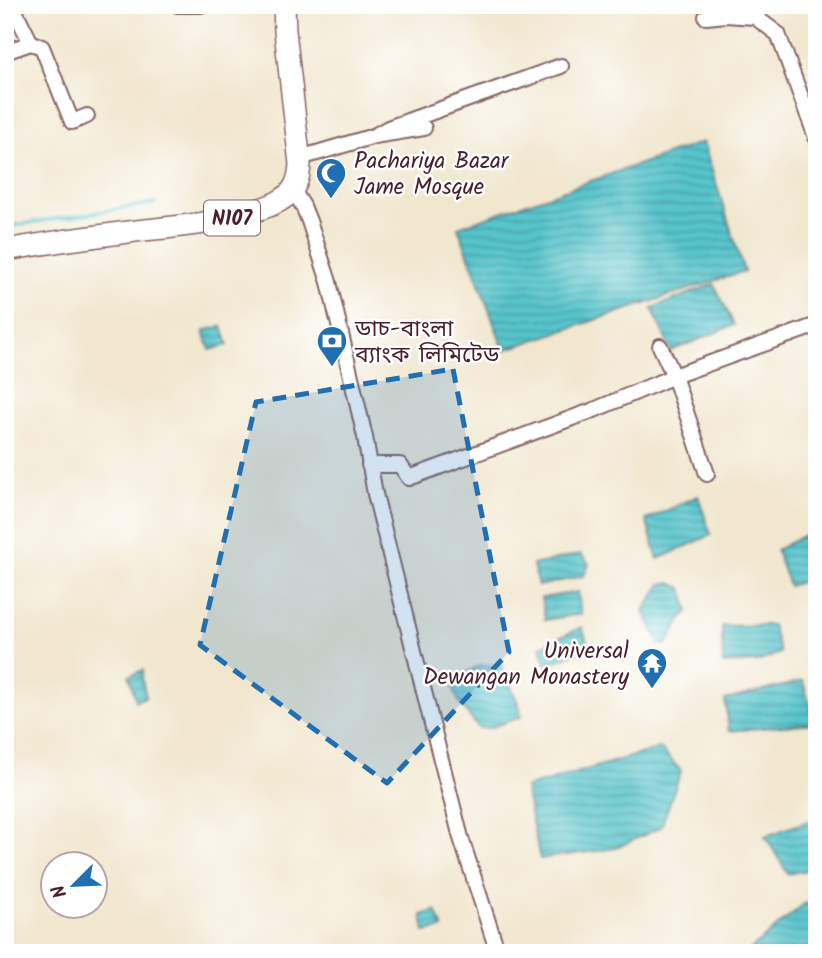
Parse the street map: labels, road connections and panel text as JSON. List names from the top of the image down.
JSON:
{
  "streets": {
    "highway": ["N107"]
  },
  "places": {
    "mosque": ["Pachariya Bazar Jame Mosque"],
    "bank": ["ডাচ-বাংলা ব্যাংক লিমিটেড"],
    "temple": ["Universal Dewangan Monastery"]
  },
  "north": "bottom left"
}
